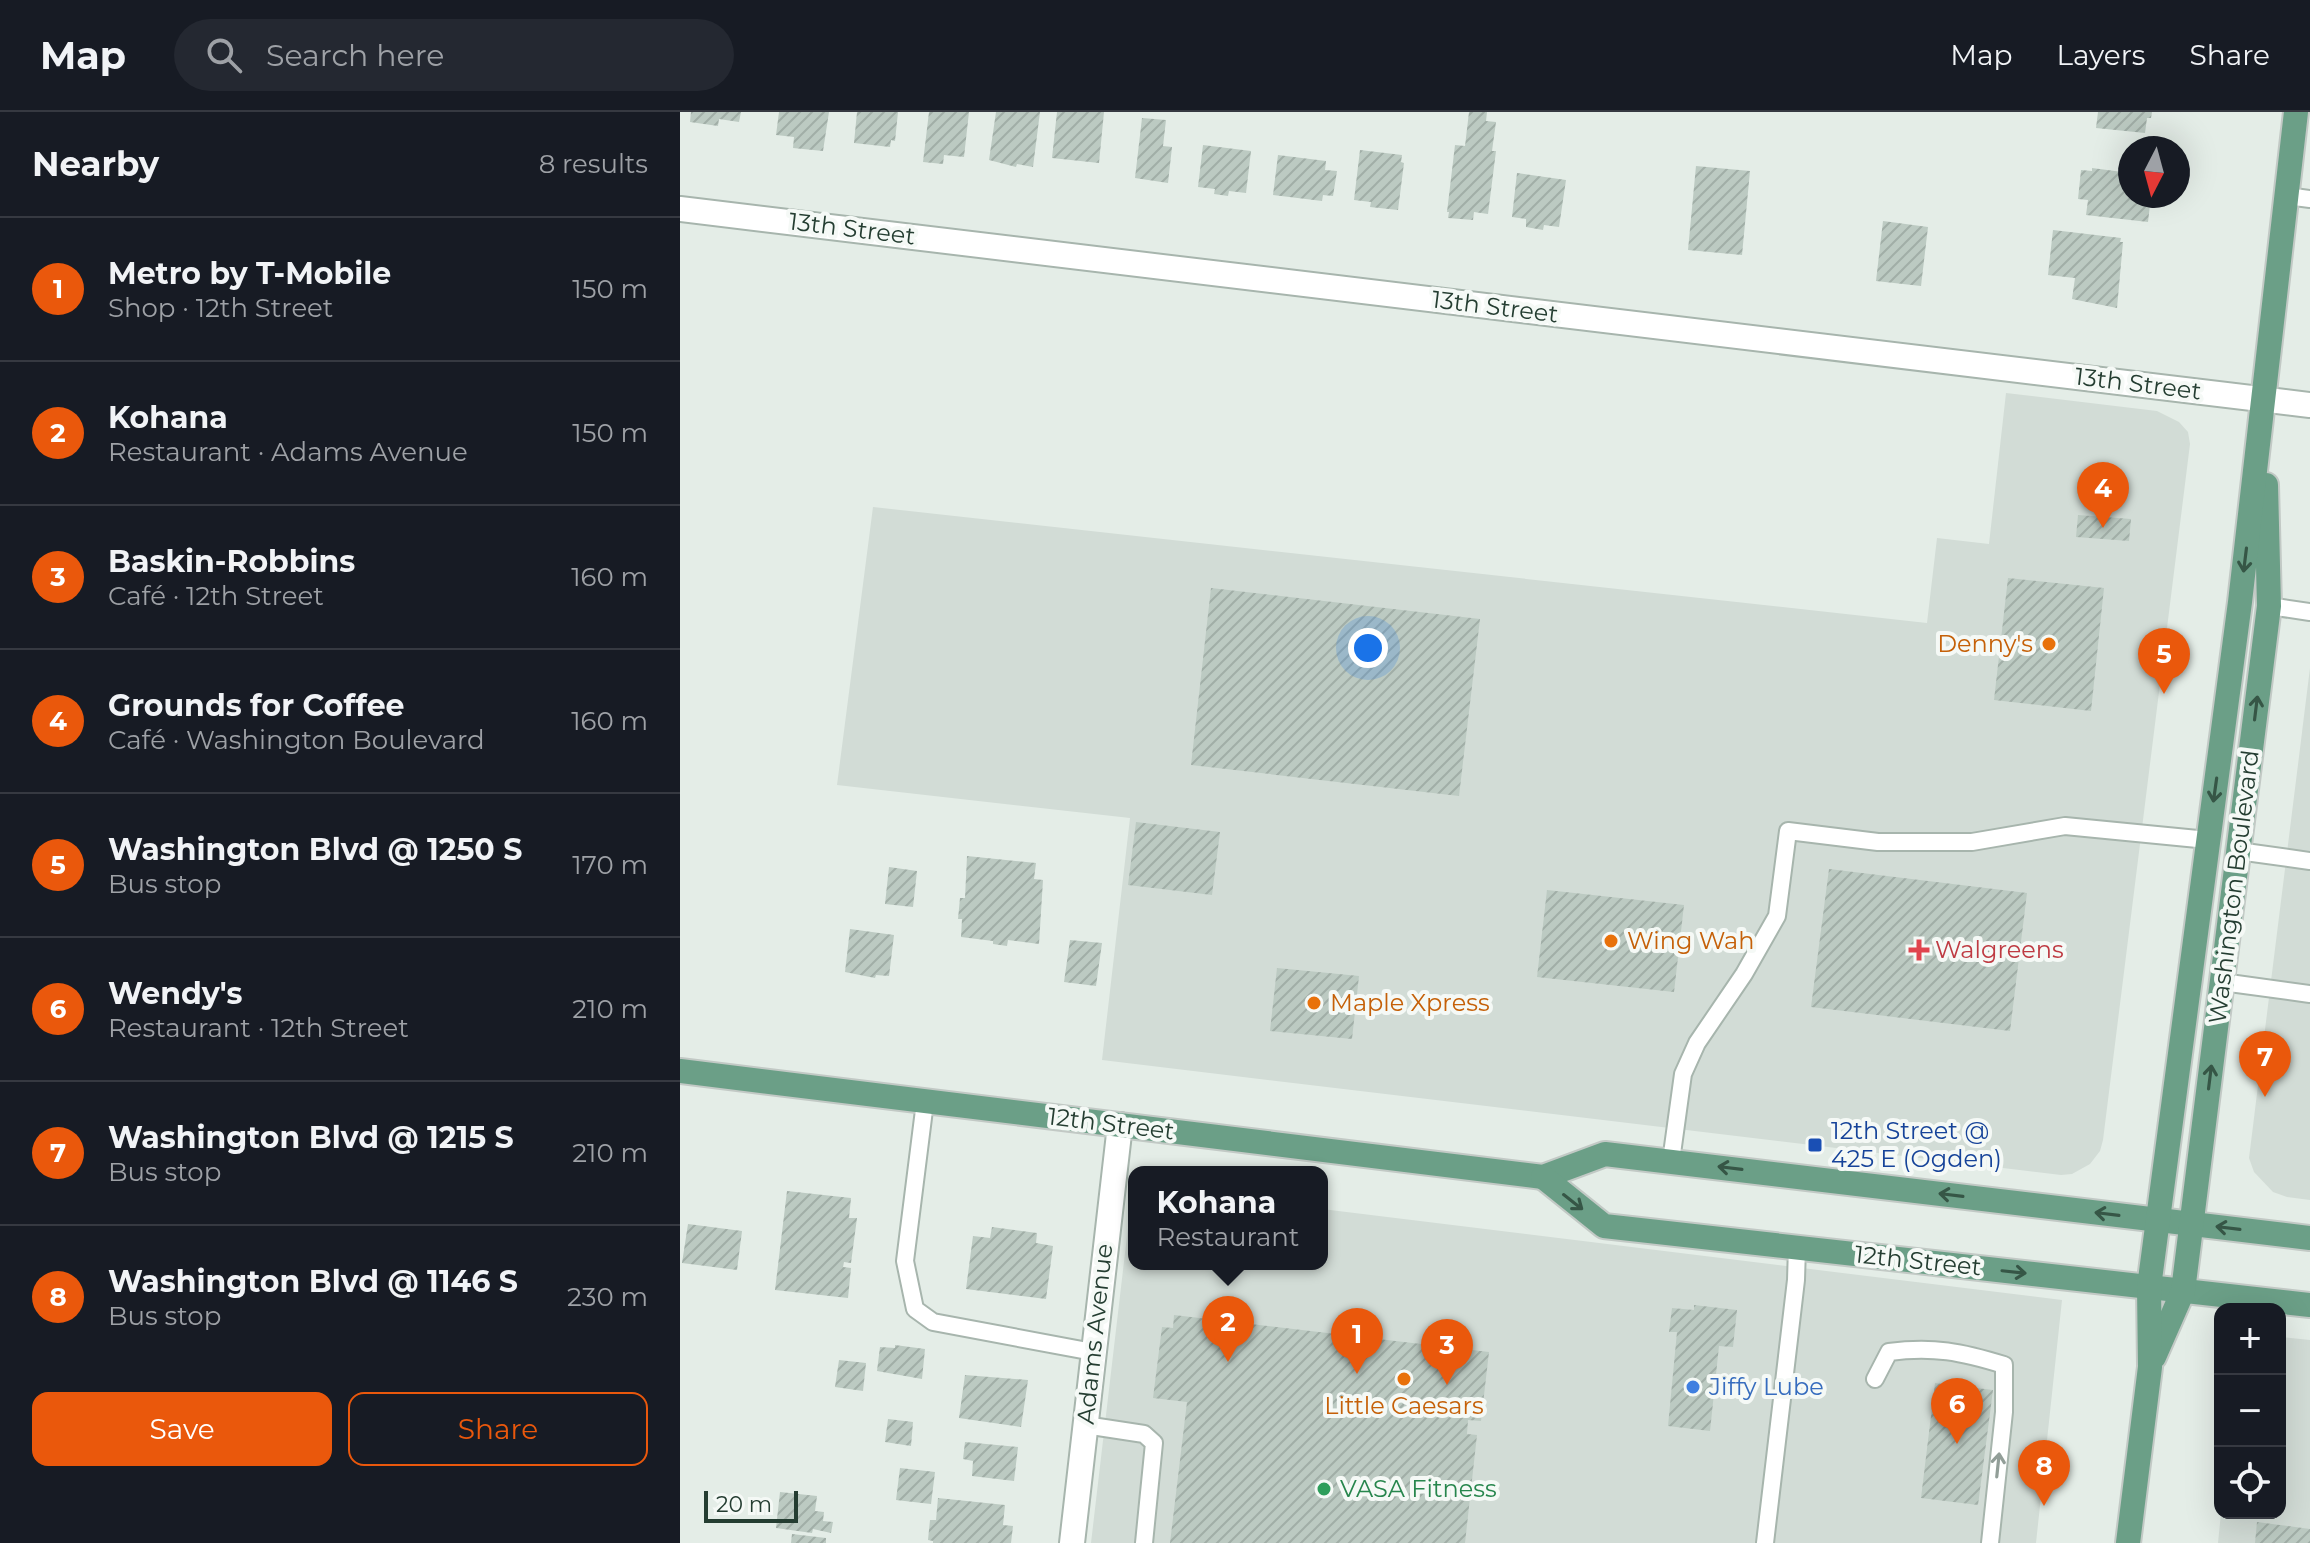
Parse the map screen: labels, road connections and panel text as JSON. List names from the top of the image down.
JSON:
{
  "streets": {
    "main road": ["Washington Boulevard", "12th Street"],
    "street": ["13th Street", "Adams Avenue"]
  },
  "crossings": [
    ["13th Street", "Washington Boulevard"],
    ["Washington Boulevard", "12th Street"],
    ["12th Street", "Adams Avenue"]
  ],
  "places": {
    "other": [
      "Denny's",
      "Wing Wah",
      "Maple Xpress",
      "Little Caesars",
      "Jiffy Lube",
      "VASA Fitness"
    ],
    "health": ["Walgreens"],
    "transit": ["12th Street @ 425 E (Ogden)"]
  },
  "scale_bar": "20 m",
  "north": "bottom",
  "page": {
    "header": "Map",
    "search": "Search here",
    "nav": ["Map", "Layers", "Share"],
    "heading": ["Nearby", "8 results"],
    "list": [
      {
        "mark": "1",
        "name": "Metro by T-Mobile",
        "note": "Shop · 12th Street",
        "value": "150 m"
      },
      {
        "mark": "2",
        "name": "Kohana",
        "note": "Restaurant · Adams Avenue",
        "value": "150 m"
      },
      {
        "mark": "3",
        "name": "Baskin-Robbins",
        "note": "Café · 12th Street",
        "value": "160 m"
      },
      {
        "mark": "4",
        "name": "Grounds for Coffee",
        "note": "Café · Washington Boulevard",
        "value": "160 m"
      },
      {
        "mark": "5",
        "name": "Washington Blvd @ 1250 S",
        "note": "Bus stop",
        "value": "170 m"
      },
      {
        "mark": "6",
        "name": "Wendy's",
        "note": "Restaurant · 12th Street",
        "value": "210 m"
      },
      {
        "mark": "7",
        "name": "Washington Blvd @ 1215 S",
        "note": "Bus stop",
        "value": "210 m"
      },
      {
        "mark": "8",
        "name": "Washington Blvd @ 1146 S",
        "note": "Bus stop",
        "value": "230 m"
      }
    ],
    "pins": [
      "4",
      "5",
      "7",
      "2",
      "1",
      "3",
      "6",
      "8"
    ],
    "popup": ["Kohana", "Restaurant"],
    "map_buttons": ["+", "−"],
    "buttons": ["Save", "Share"],
    "scale": "20 m"
  }
}
